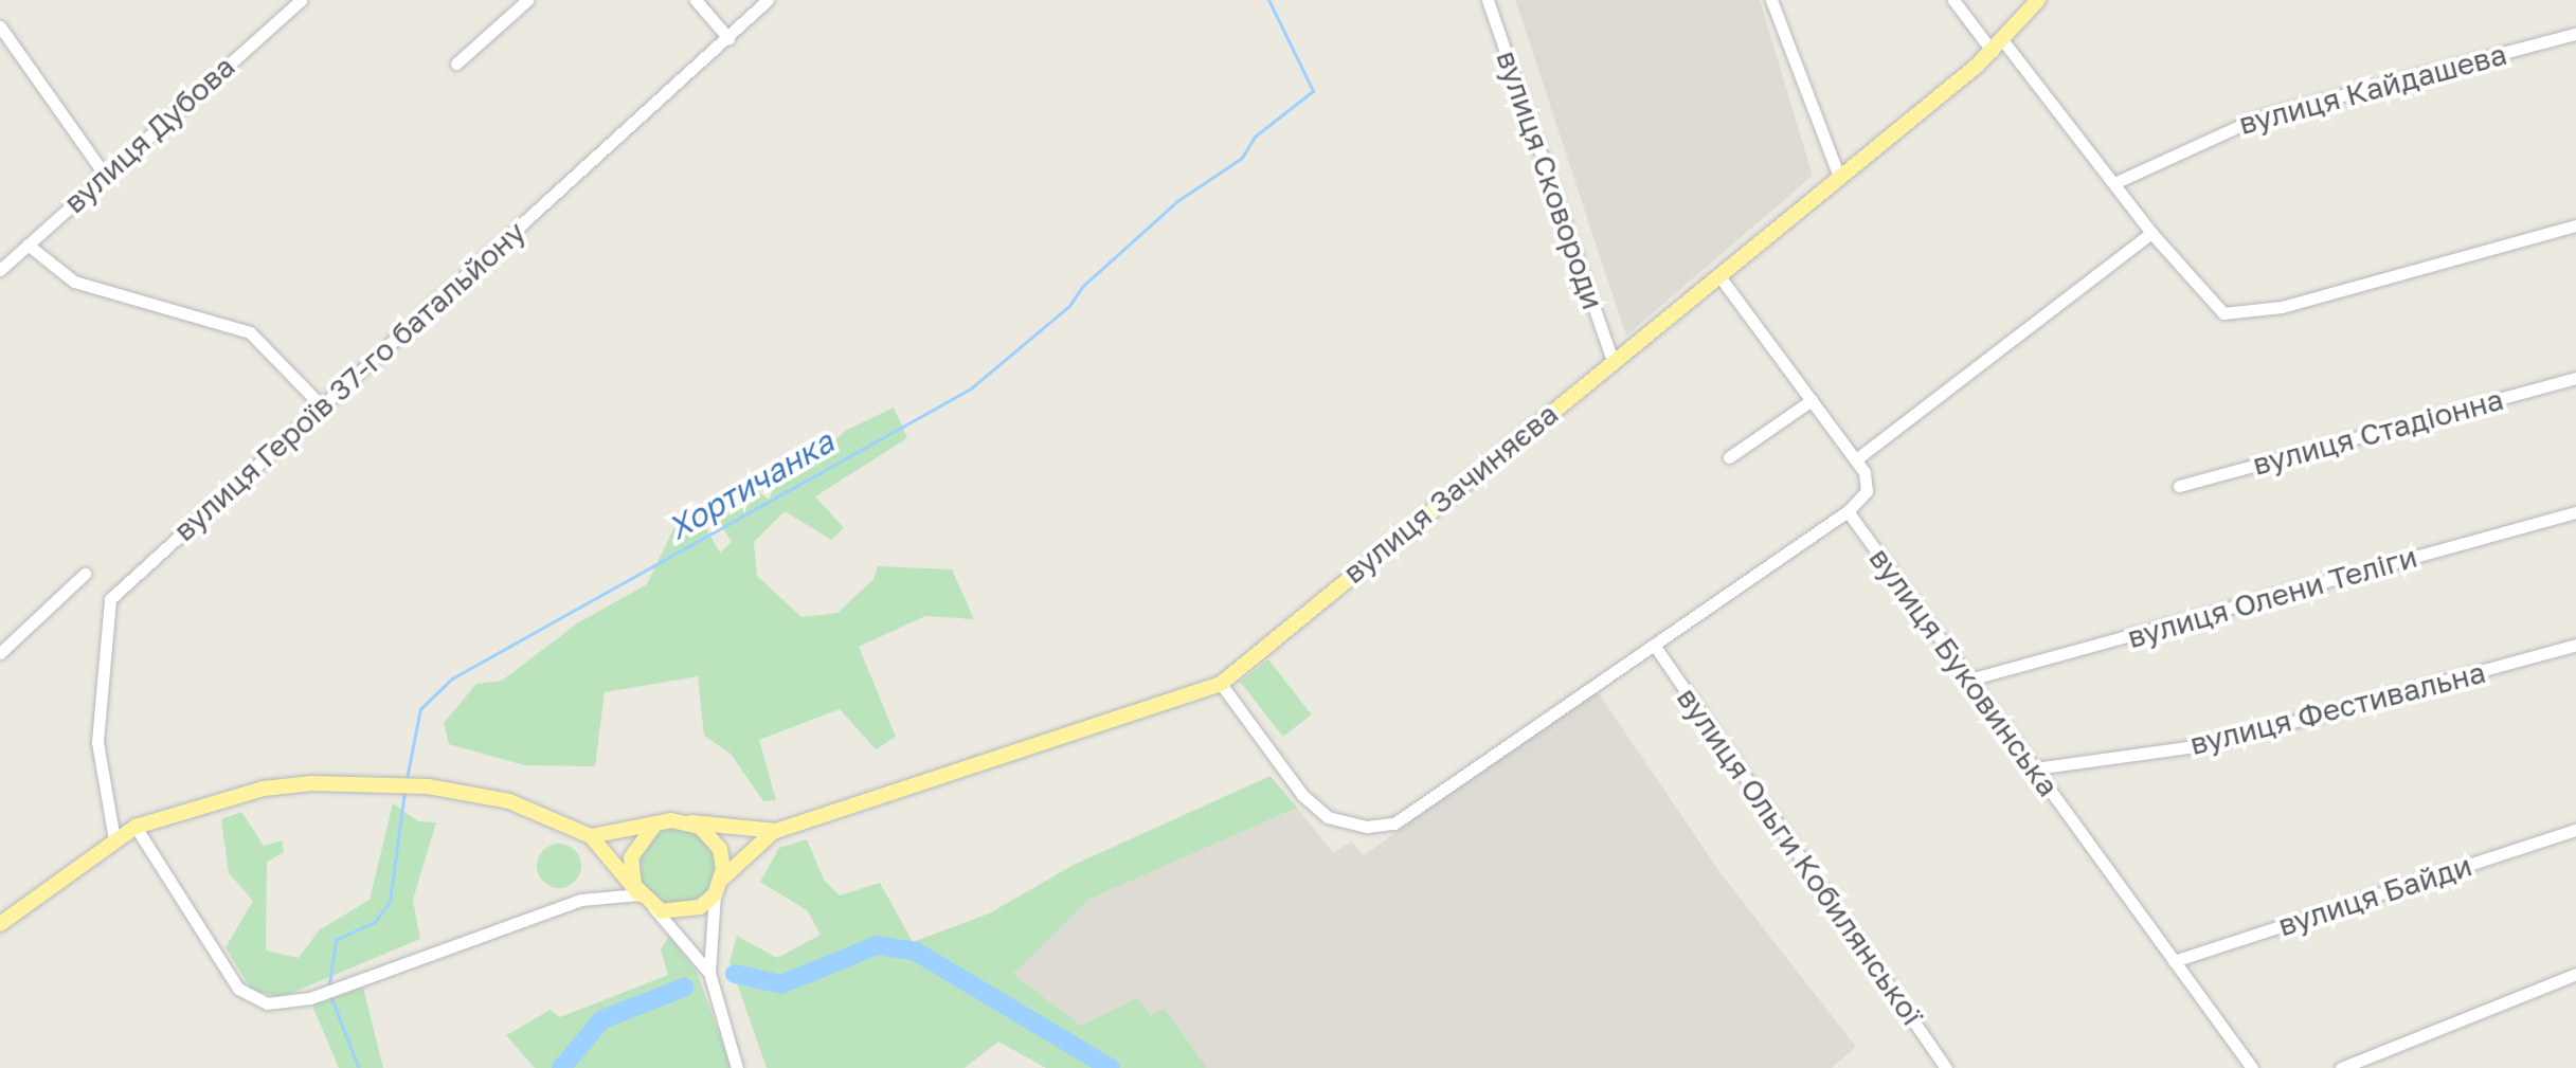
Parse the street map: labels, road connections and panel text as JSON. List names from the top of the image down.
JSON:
{
  "streets": {
    "main road": ["вулиця Зачиняєва"],
    "street": [
      "вулиця Кайдашева",
      "вулиця Дубова",
      "вулиця Сковороди",
      "вулиця Героїв 37-го батальйону",
      "вулиця Стадіонна",
      "вулиця Олени Теліги",
      "вулиця Буковинська",
      "вулиця Фестивальна",
      "вулиця Ольги Кобилянської",
      "вулиця Байди"
    ]
  },
  "crossings": [
    ["вулиця Сковороди", "вулиця Зачиняєва"],
    ["вулиця Олени Теліги", "вулиця Буковинська"],
    ["вулиця Буковинська", "вулиця Фестивальна"],
    ["вулиця Буковинська", "вулиця Байди"]
  ],
  "water": ["Хортичанка"]
}
